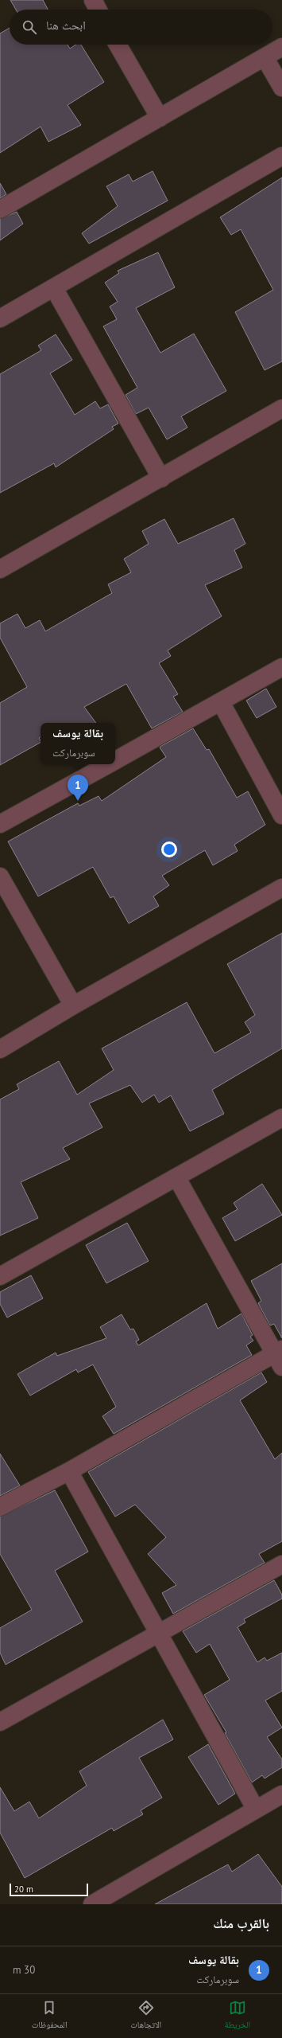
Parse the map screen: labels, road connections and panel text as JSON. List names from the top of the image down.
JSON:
{
  "scale_bar": "20 m",
  "page": {
    "search": "ابحث هنا",
    "popup": ["بقالة يوسف", "سوبرماركت"],
    "pins": "1",
    "scale": "20 m",
    "heading": "بالقرب منك",
    "list": [
      {
        "mark": "1",
        "name": "بقالة يوسف",
        "note": "سوبرماركت",
        "value": "30 m"
      }
    ],
    "nav": ["الخريطة", "الاتجاهات", "المحفوظات"]
  }
}
